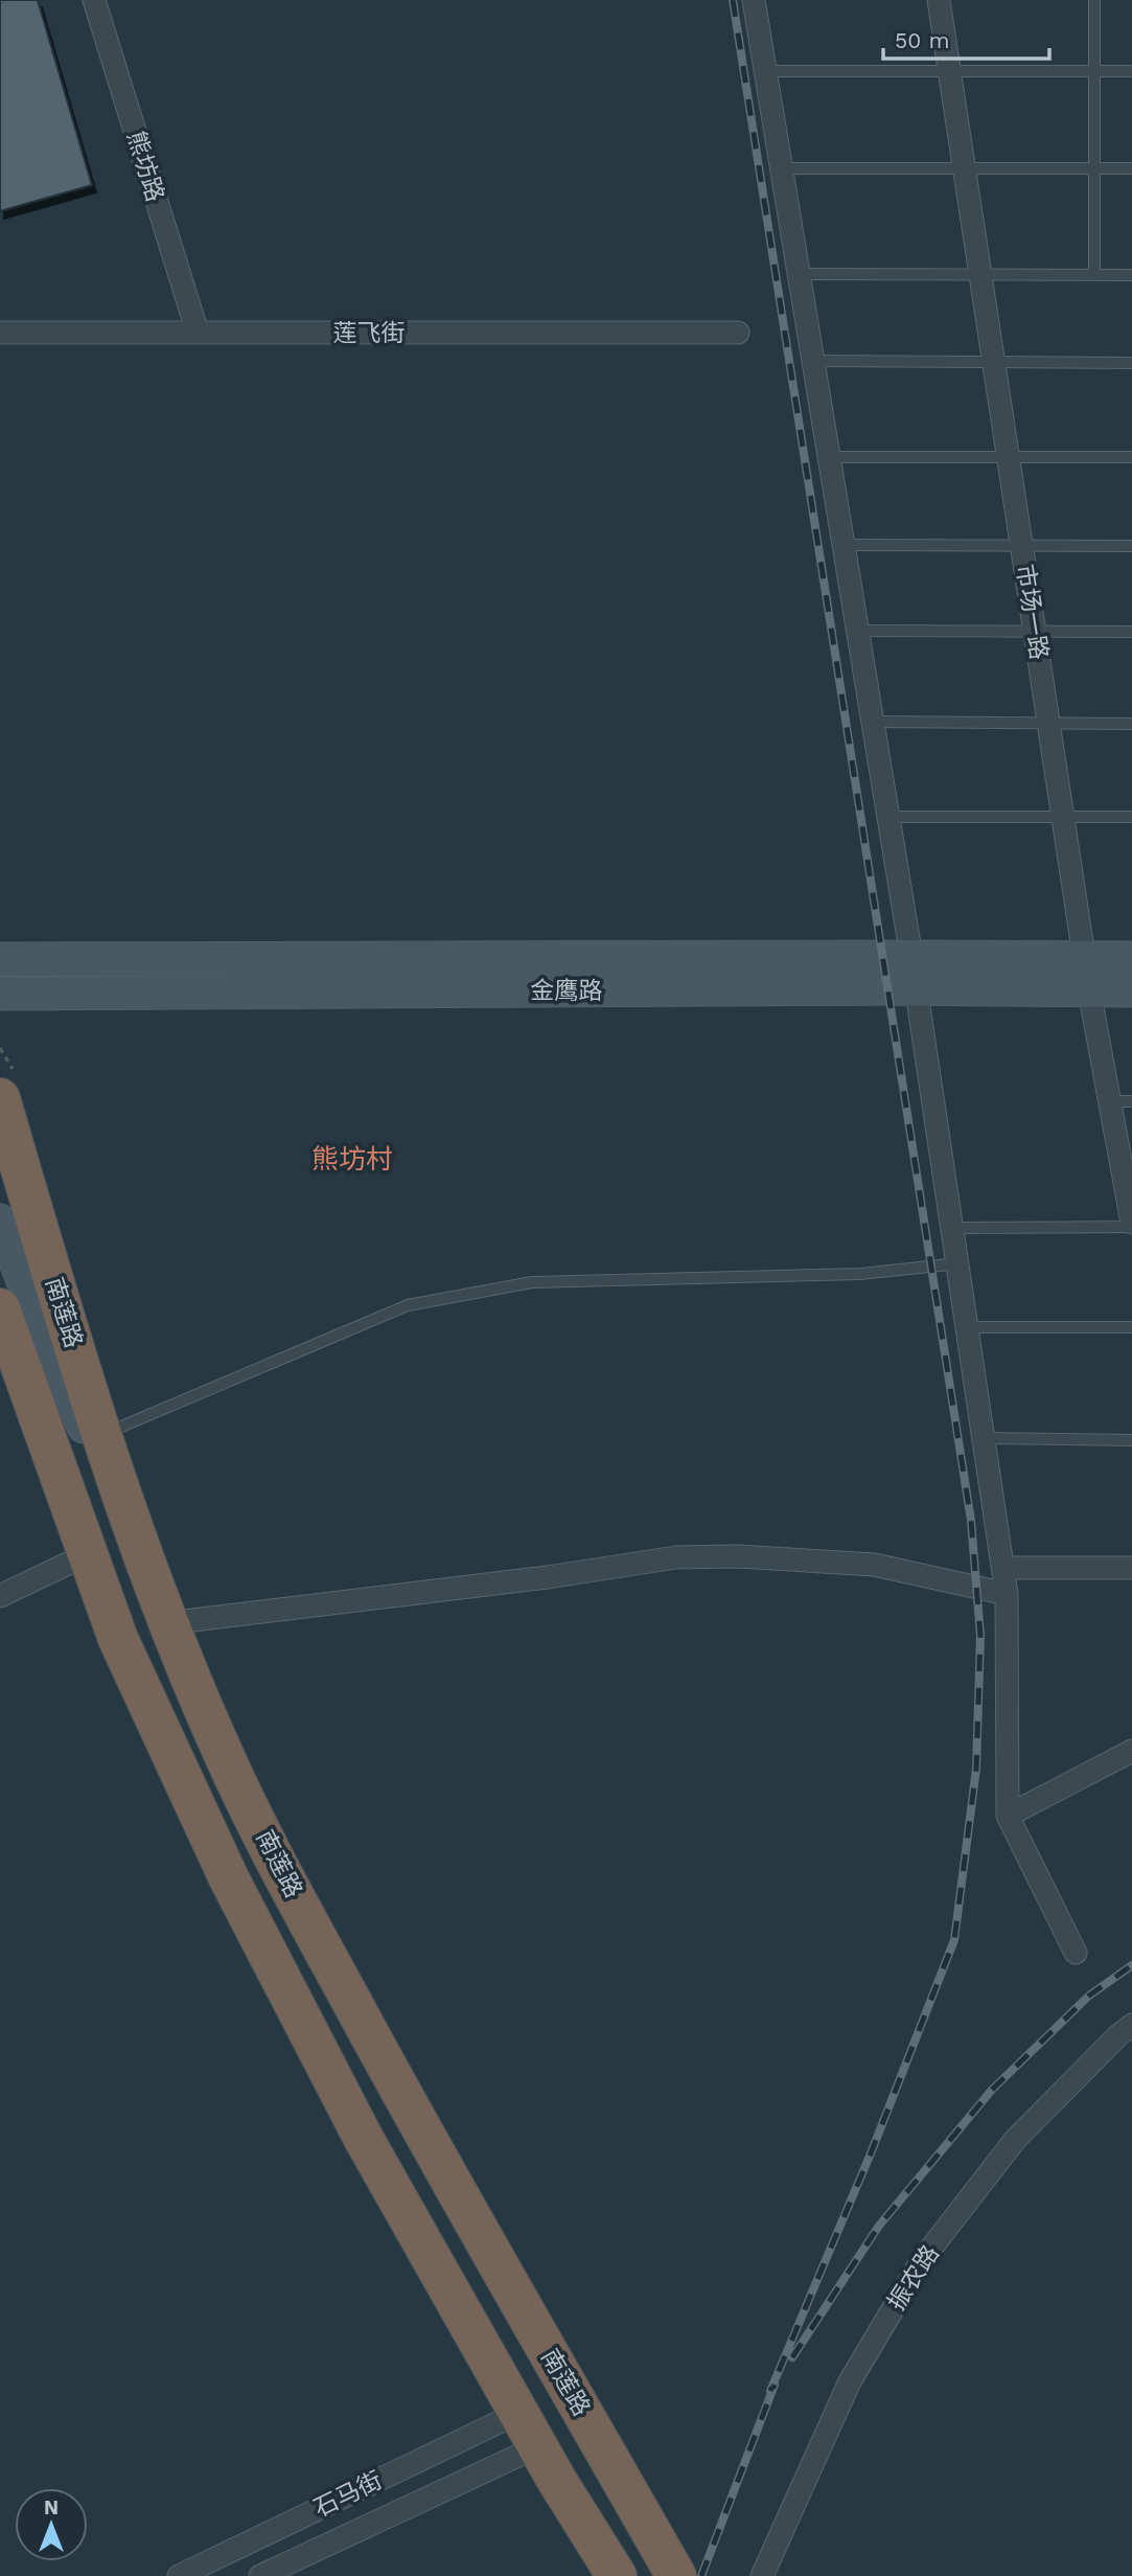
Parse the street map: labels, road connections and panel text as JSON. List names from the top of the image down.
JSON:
{
  "streets": {
    "highway": ["南莲路"],
    "street": [
      "熊坊路",
      "莲飞街",
      "市场一路",
      "金鹰路",
      "振农路",
      "石马街"
    ]
  },
  "crossings": [
    ["熊坊路", "莲飞街"],
    ["市场一路", "金鹰路"]
  ],
  "districts": ["熊坊村"],
  "scale_bar": "50 m",
  "north": "top"
}
